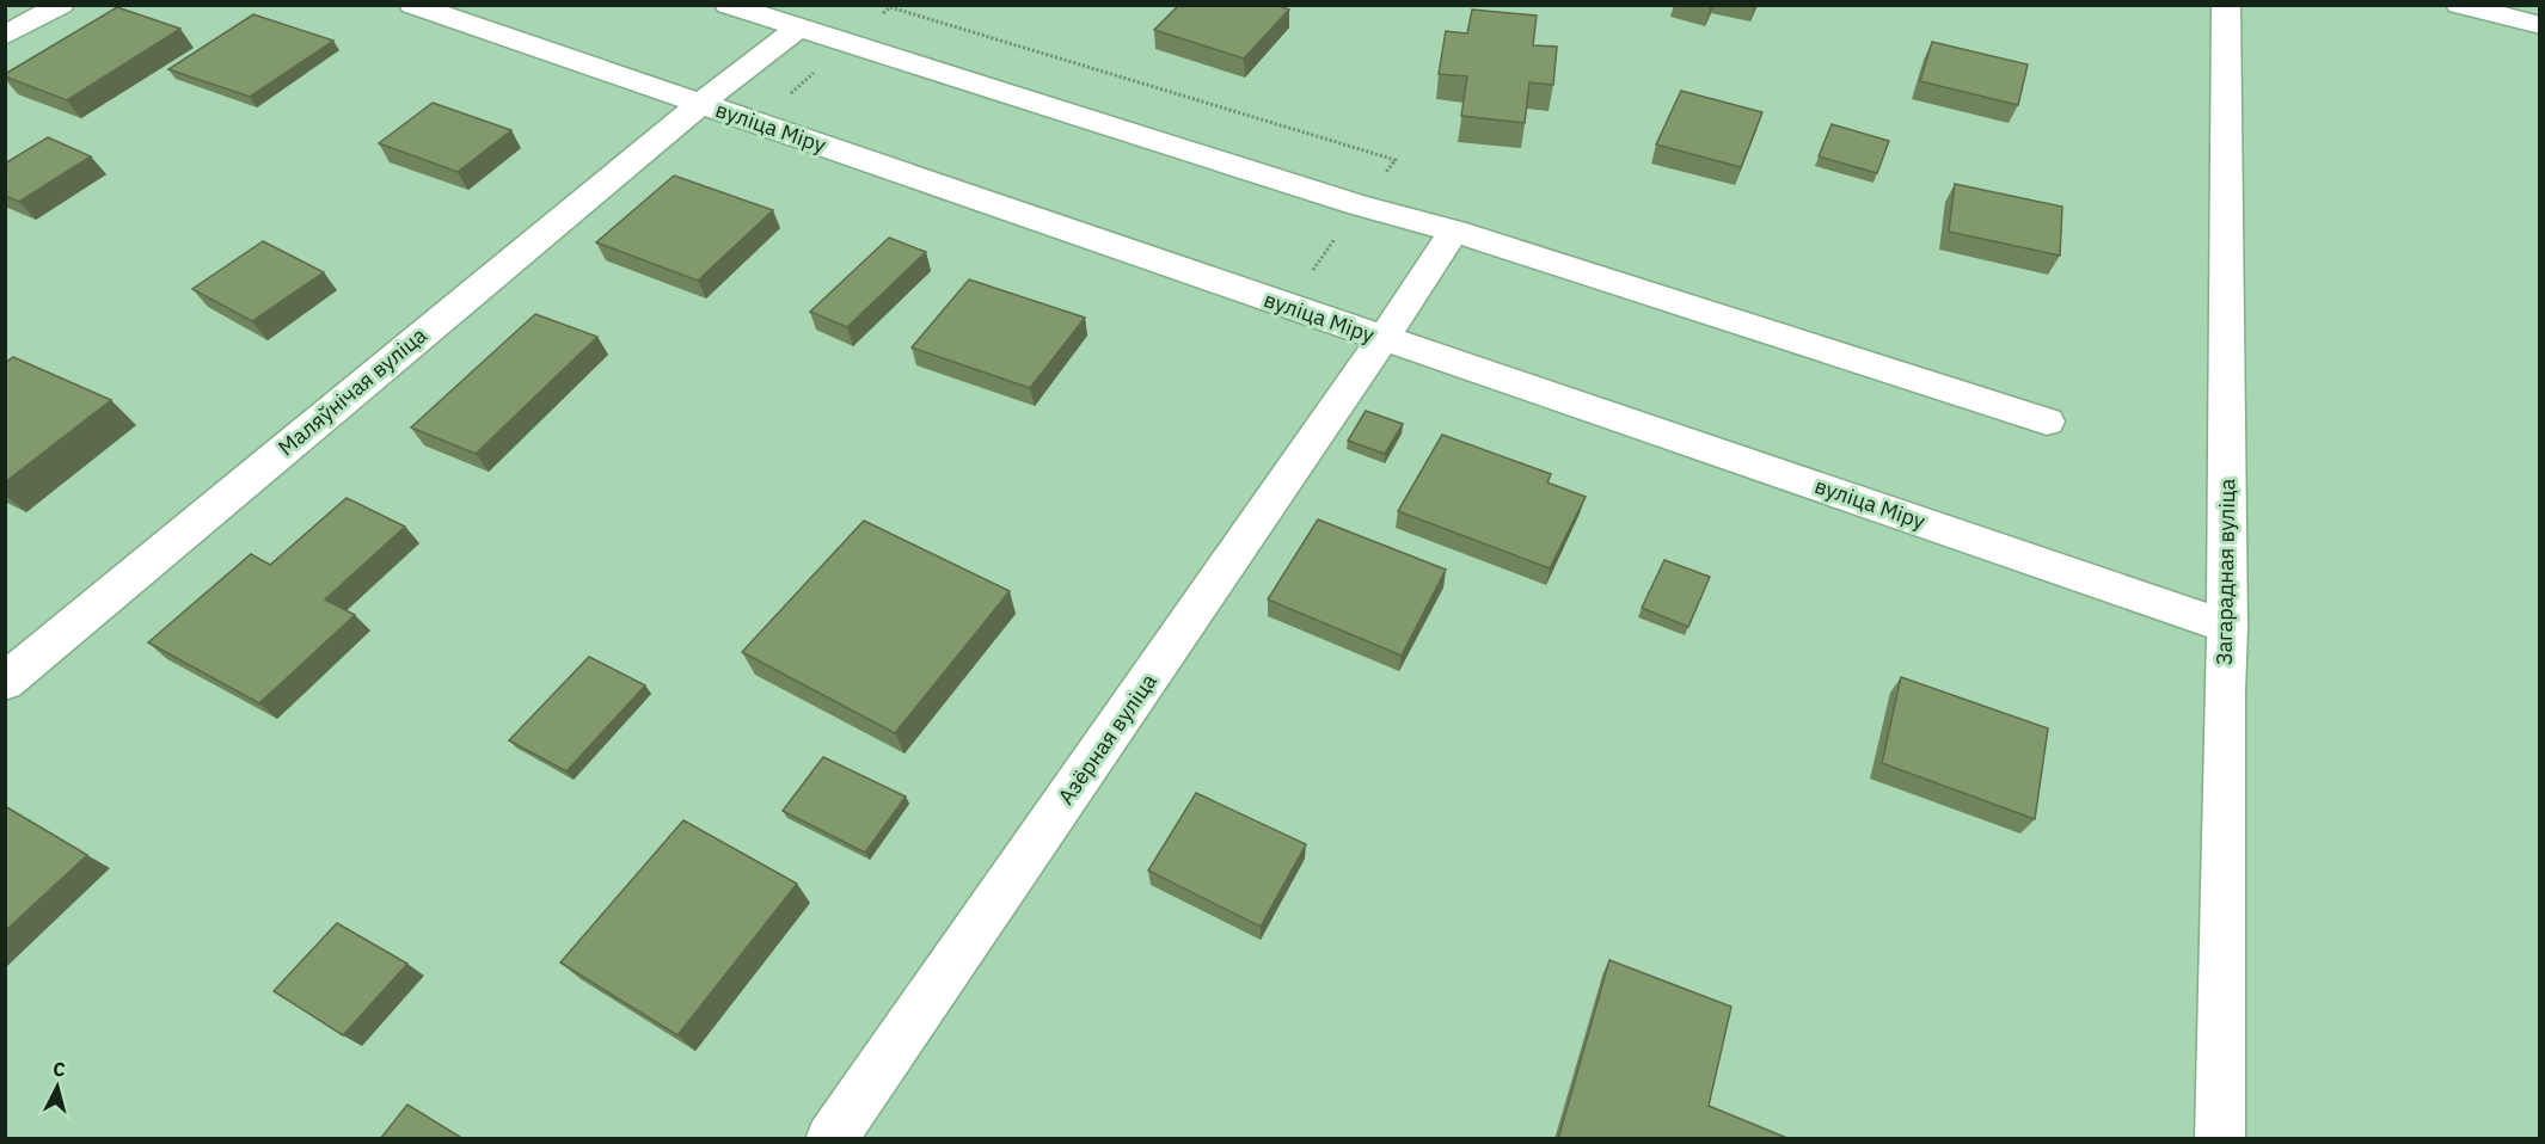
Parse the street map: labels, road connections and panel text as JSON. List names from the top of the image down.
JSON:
{
  "streets": {
    "street": [
      "вуліца Міру",
      "Маляўнічая вуліца",
      "Загарадная вуліца",
      "Азёрная вуліца"
    ]
  },
  "crossings": [
    ["вуліца Міру", "Маляўнічая вуліца"],
    ["вуліца Міру", "Загарадная вуліца"],
    ["вуліца Міру", "Азёрная вуліца"]
  ],
  "north": "top"
}
